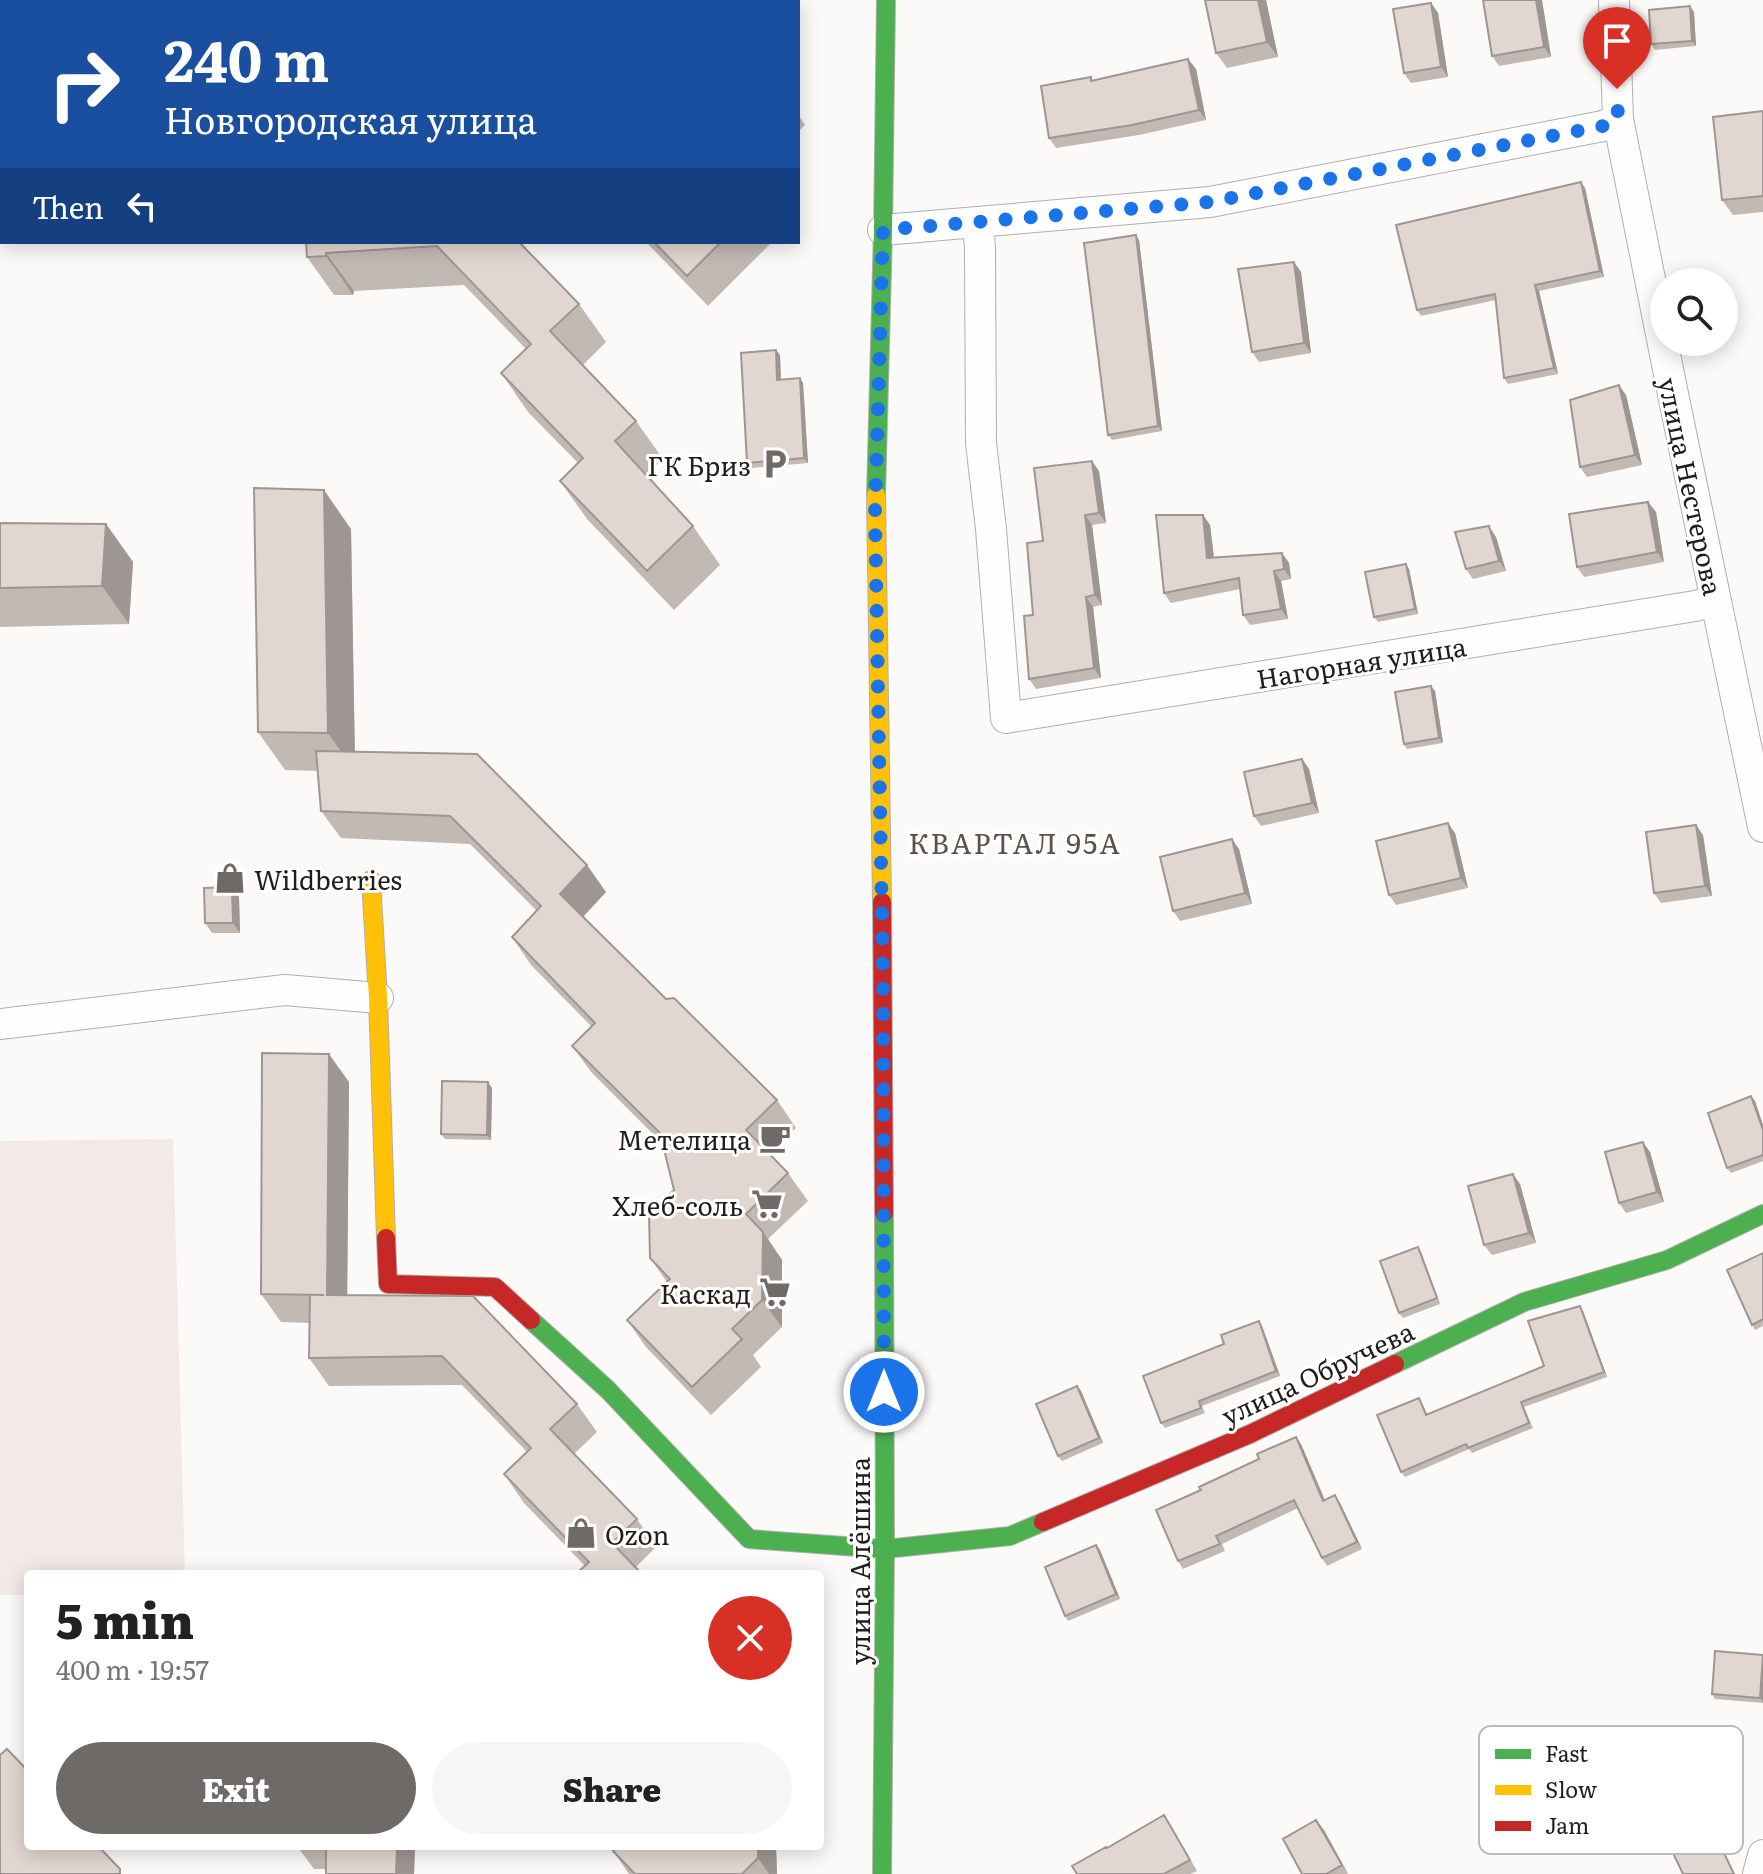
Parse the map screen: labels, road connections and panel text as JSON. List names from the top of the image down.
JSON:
{
  "streets": {
    "street": [
      "улица Нестерова",
      "Нагорная улица",
      "улица Обручева",
      "улица Алёшина"
    ]
  },
  "crossings": [
    ["улица Нестерова", "Нагорная улица"],
    ["улица Обручева", "улица Алёшина"]
  ],
  "districts": ["КВАРТАЛ 95А"],
  "places": {
    "parking": ["ГК Бриз"],
    "shop": ["Wildberries", "Ozon"],
    "cafe": ["Метелица"],
    "supermarket": ["Хлеб-соль", "Каскад"]
  },
  "legend": ["Fast", "Slow", "Jam"],
  "page": {
    "turn": ["240 m", "Новгородская улица"],
    "then": "Then",
    "heading": ["5 min", "400 m · 19:57"],
    "buttons": ["Exit", "Share"]
  }
}
